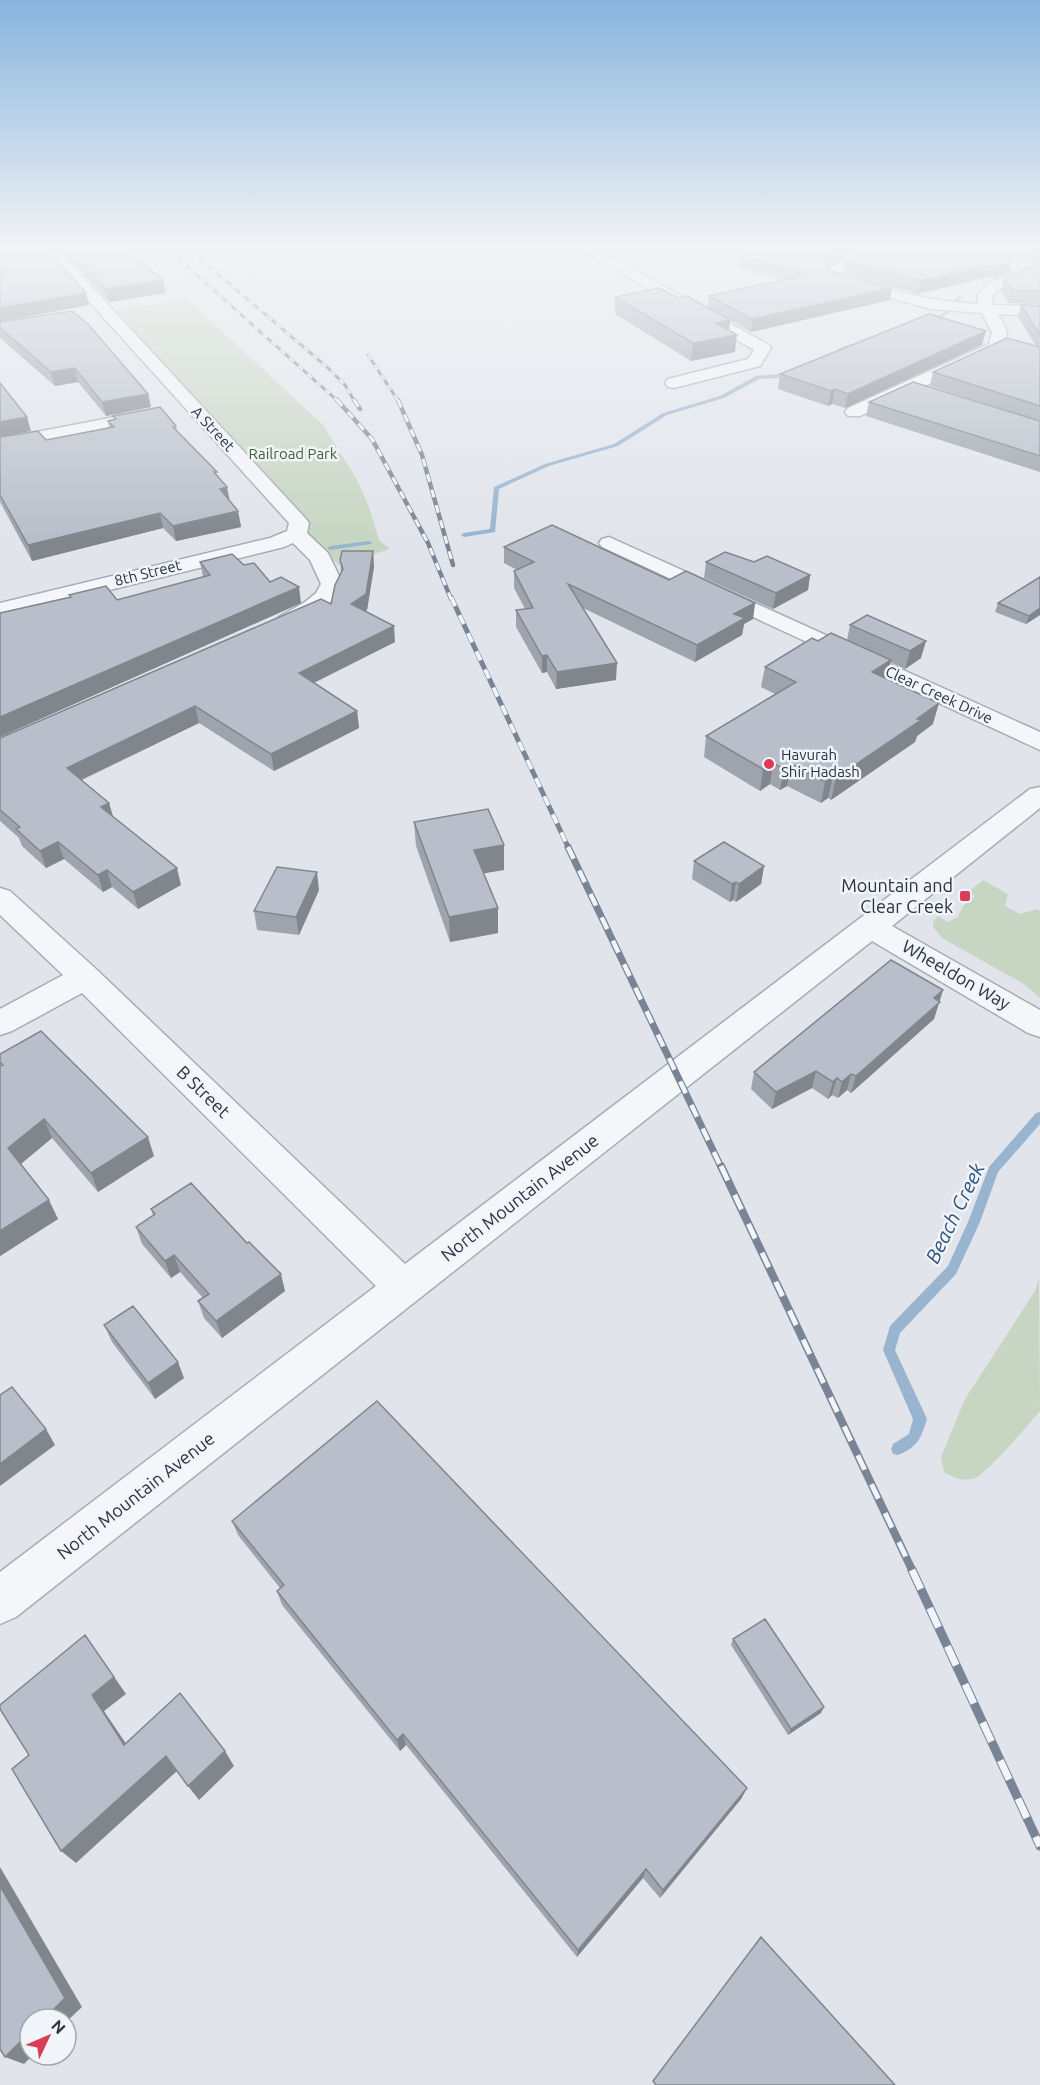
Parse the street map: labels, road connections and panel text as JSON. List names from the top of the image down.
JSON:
{
  "streets": {
    "street": [
      "A Street",
      "8th Street",
      "Clear Creek Drive",
      "Wheeldon Way",
      "B Street",
      "North Mountain Avenue"
    ]
  },
  "crossings": [
    ["A Street", "8th Street"],
    ["Wheeldon Way", "North Mountain Avenue"],
    ["B Street", "North Mountain Avenue"]
  ],
  "water": ["Beach Creek"],
  "parks": ["Railroad Park"],
  "places": {
    "other": ["Havurah Shir Hadash"],
    "transit": ["Mountain and Clear Creek"]
  },
  "north": "top right"
}
